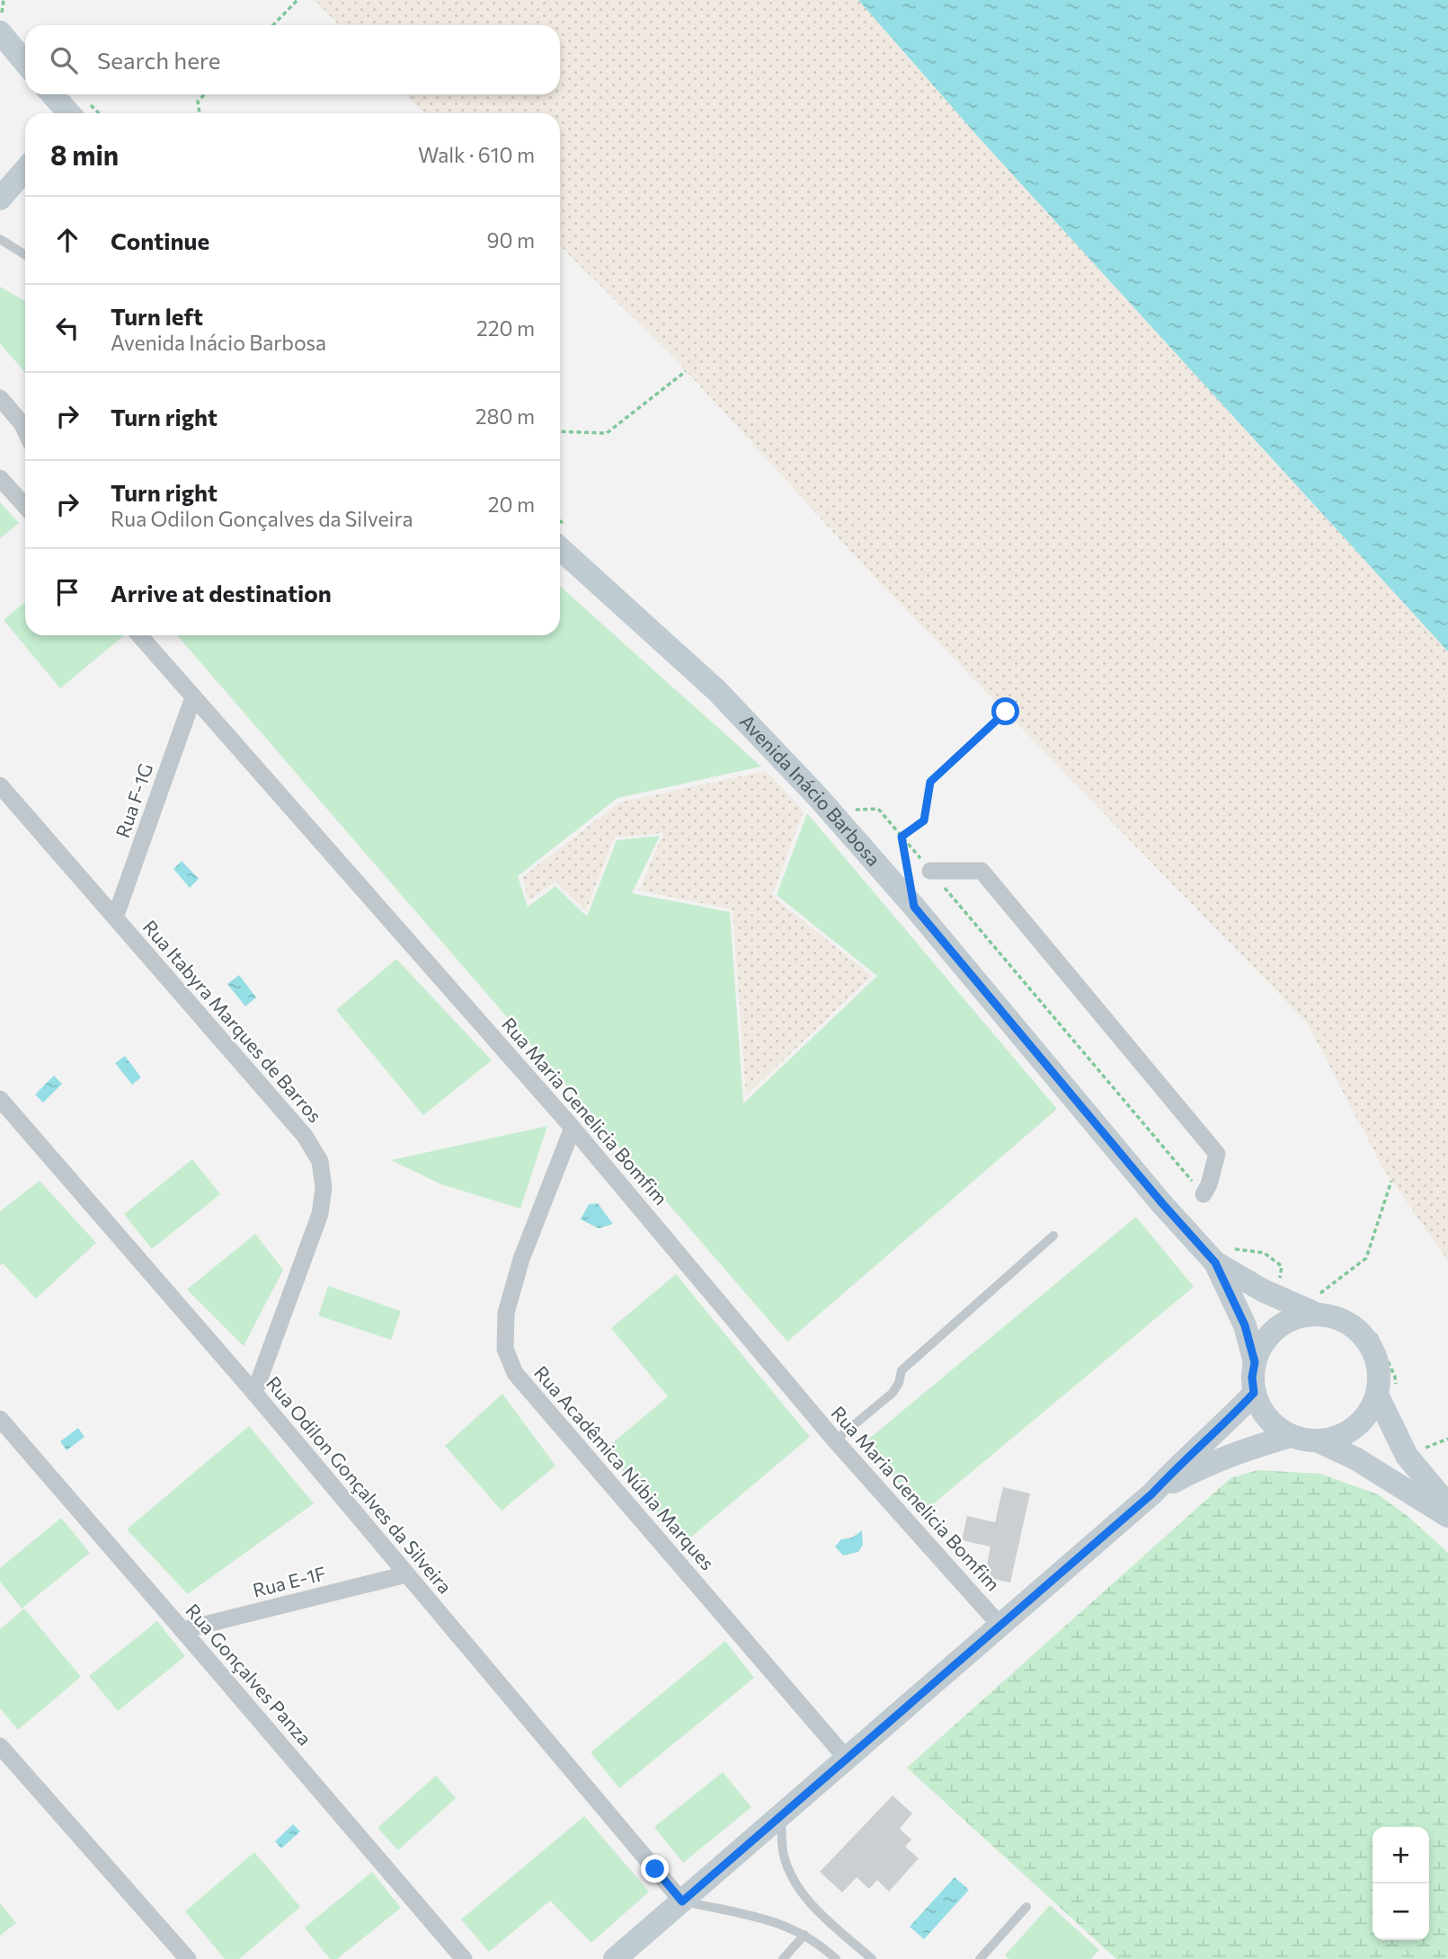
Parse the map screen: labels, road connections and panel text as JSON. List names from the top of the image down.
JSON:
{
  "streets": {
    "main road": ["Avenida Inácio Barbosa"],
    "street": [
      "Rua F-1G",
      "Rua Itabyra Marques de Barros",
      "Rua Maria Genelicia Bomfim",
      "Rua Acadêmica Núbia Marques",
      "Rua Odilon Gonçalves da Silveira",
      "Rua E-1F",
      "Rua Gonçalves Panza"
    ]
  },
  "crossings": [
    ["Rua F-1G", "Rua Itabyra Marques de Barros"],
    ["Rua F-1G", "Rua Maria Genelicia Bomfim"],
    ["Rua Itabyra Marques de Barros", "Rua Odilon Gonçalves da Silveira"],
    ["Rua Maria Genelicia Bomfim", "Rua Acadêmica Núbia Marques"],
    ["Rua Odilon Gonçalves da Silveira", "Rua E-1F"],
    ["Rua E-1F", "Rua Gonçalves Panza"]
  ],
  "page": {
    "search": "Search here",
    "heading": ["8 min", "Walk · 610 m"],
    "list": [
      ["Continue", "90 m"],
      ["Turn left", "Avenida Inácio Barbosa", "220 m"],
      ["Turn right", "280 m"],
      ["Turn right", "Rua Odilon Gonçalves da Silveira", "20 m"],
      "Arrive at destination"
    ],
    "map_buttons": ["+", "−"]
  }
}
